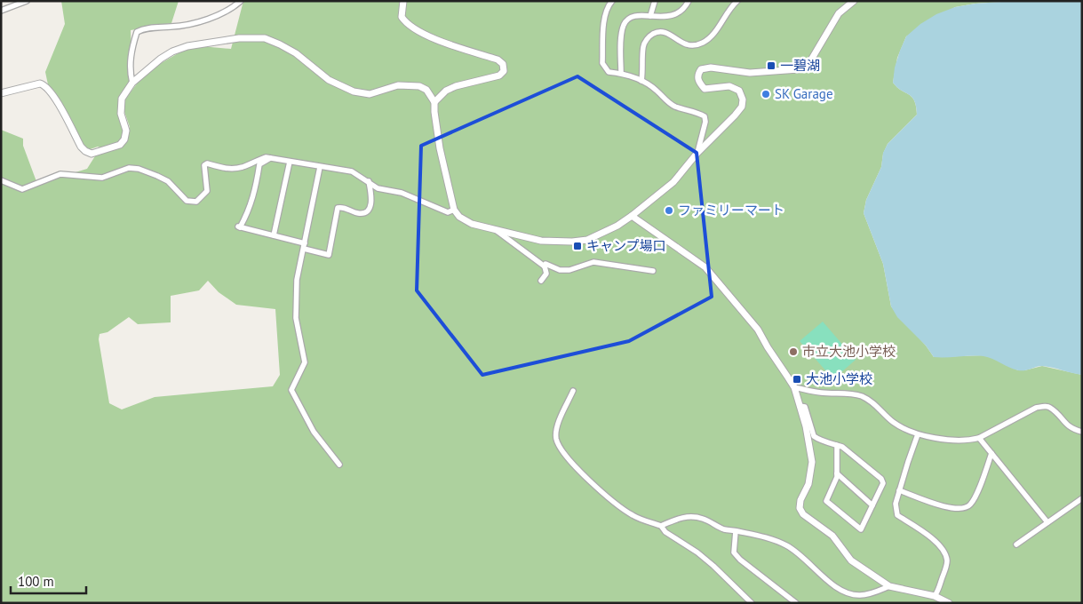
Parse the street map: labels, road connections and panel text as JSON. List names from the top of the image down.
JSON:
{
  "places": {
    "transit": ["一碧湖", "キャンプ場口", "大池小学校"],
    "other": ["SK Garage", "ファミリーマート", "市立大池小学校"]
  },
  "scale_bar": "100 m"
}
